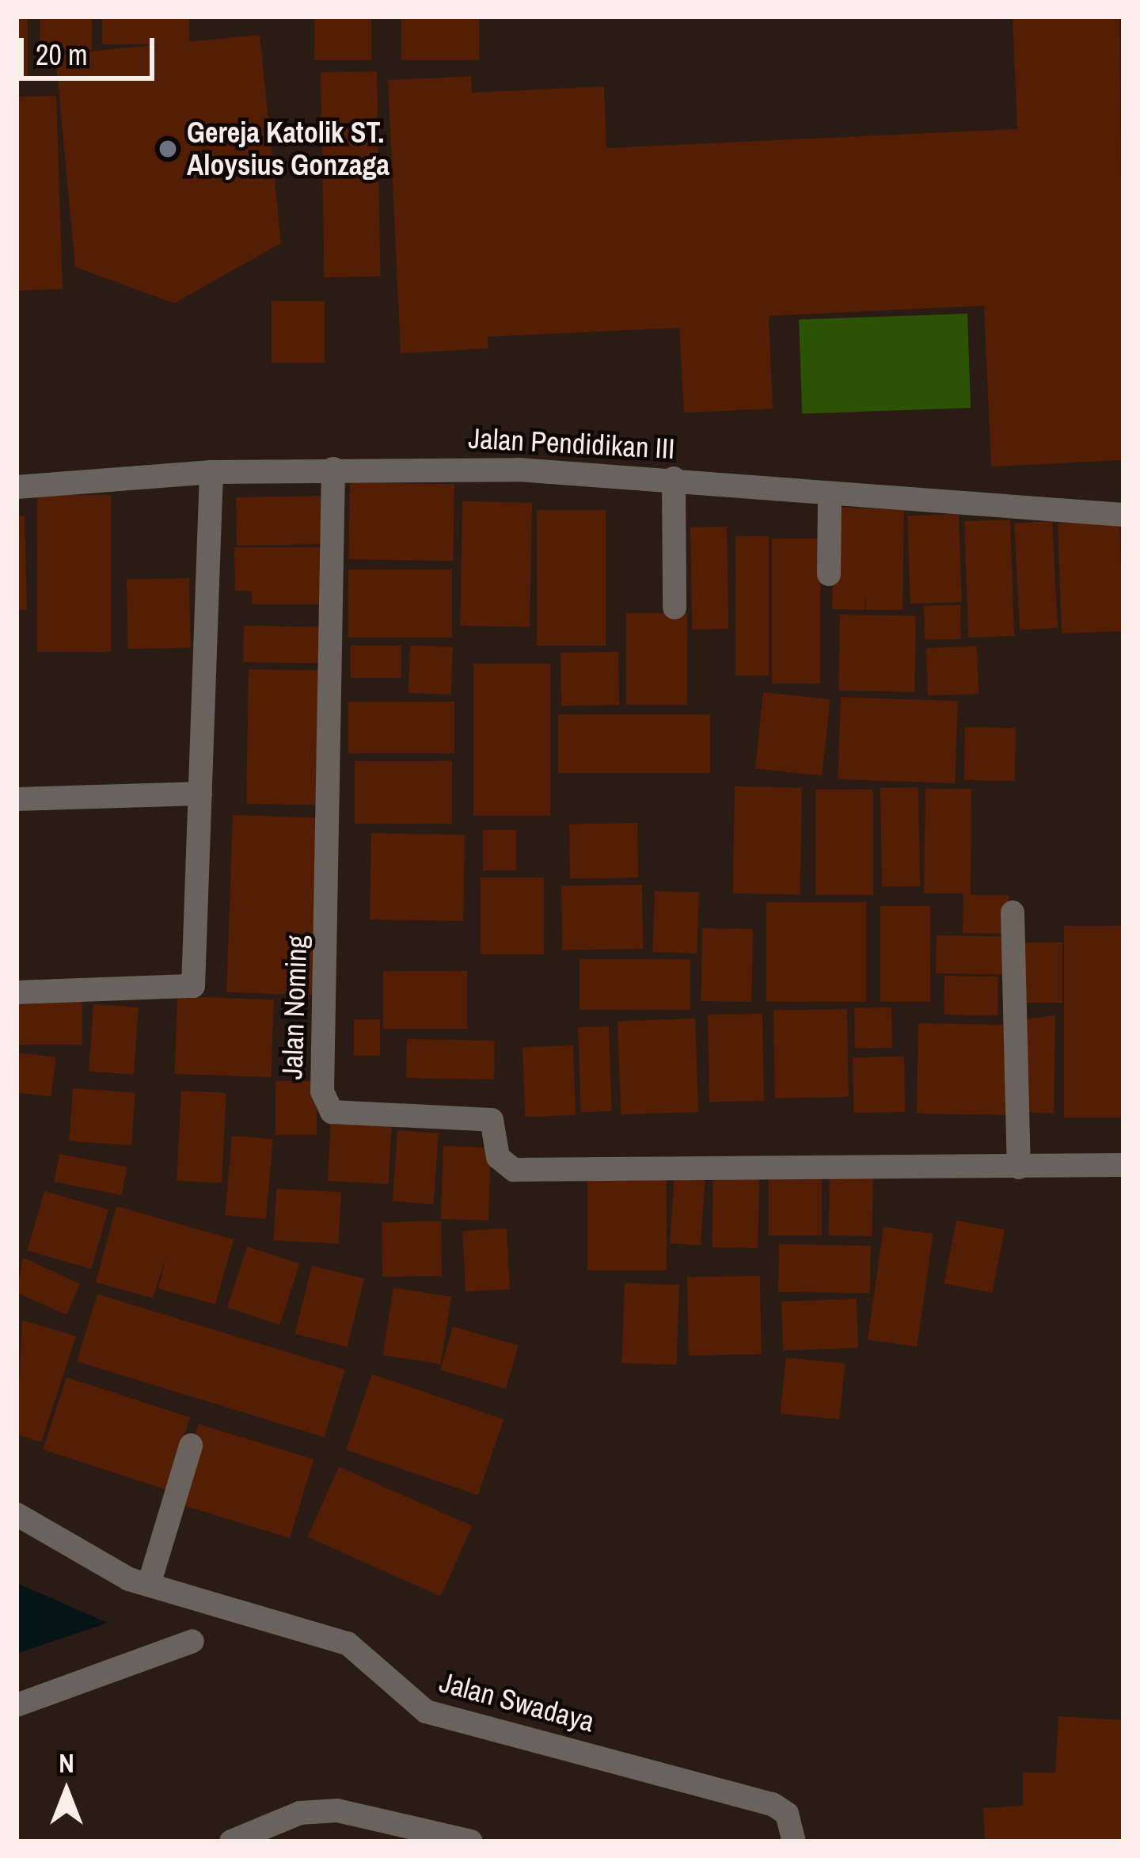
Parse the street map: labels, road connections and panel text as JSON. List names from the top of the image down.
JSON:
{
  "streets": {
    "street": ["Jalan Pendidikan III", "Jalan Noming", "Jalan Swadaya"]
  },
  "crossings": [
    ["Jalan Pendidikan III", "Jalan Noming"]
  ],
  "places": ["Gereja Katolik ST. Aloysius Gonzaga"],
  "scale_bar": "20 m",
  "north": "top"
}
